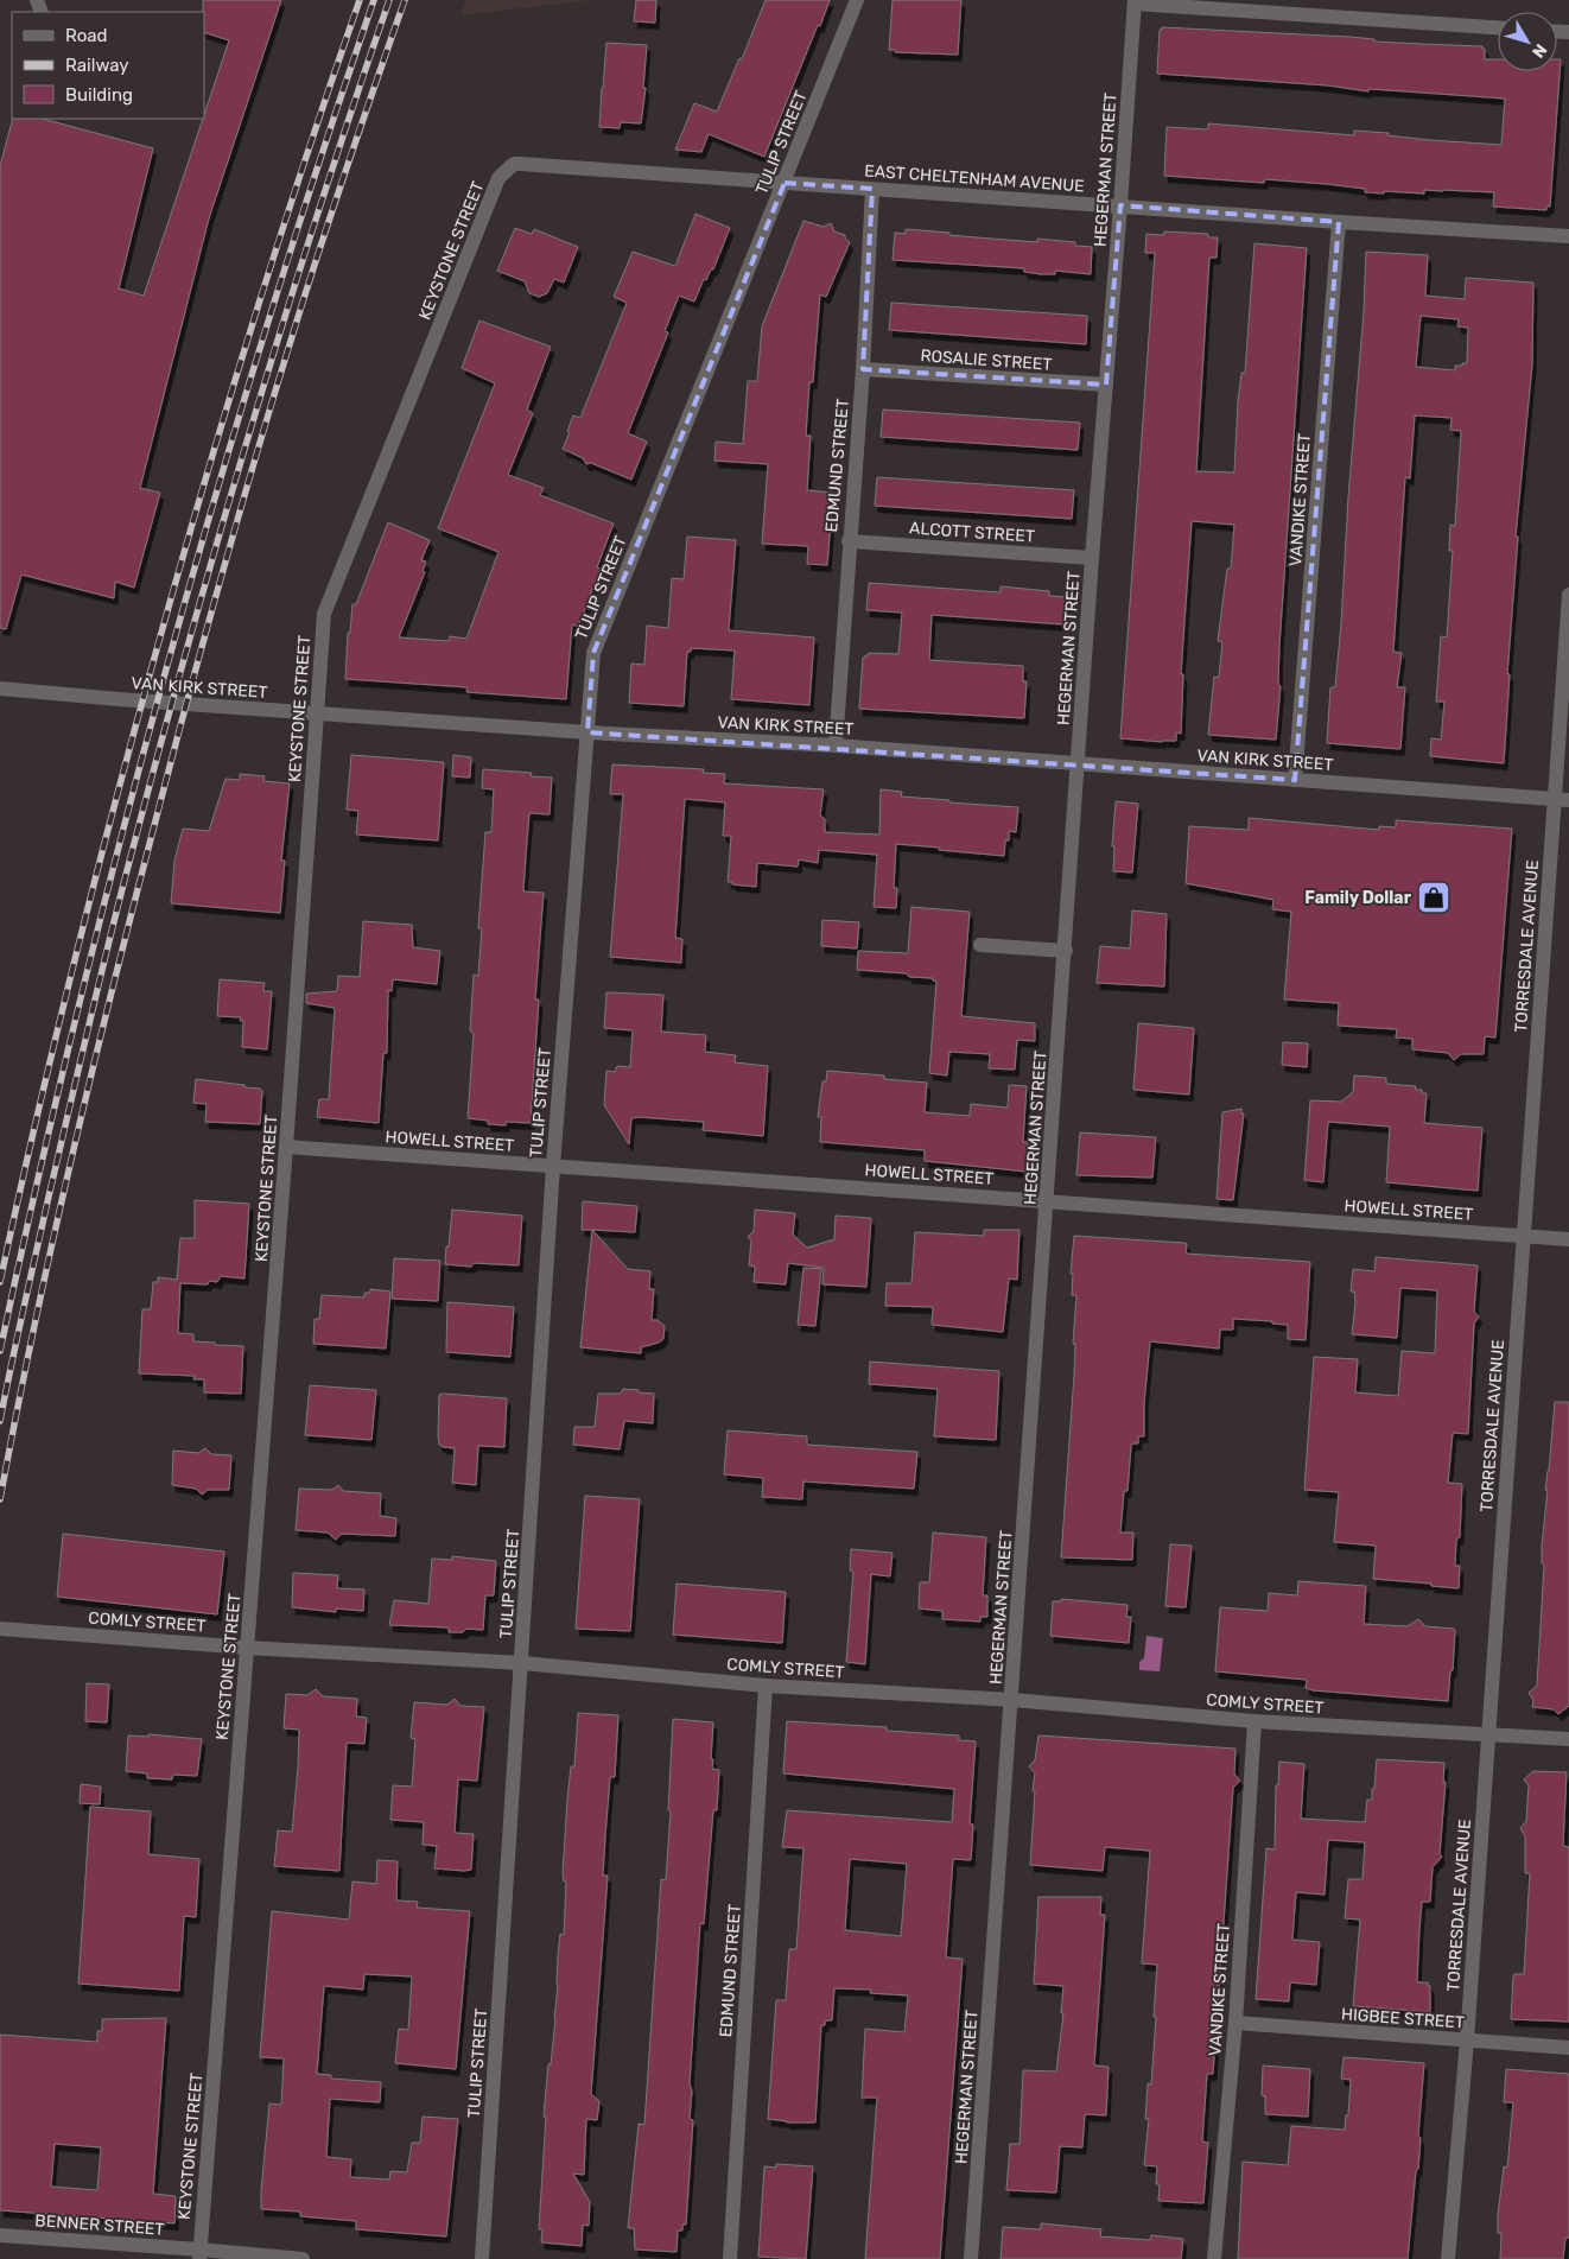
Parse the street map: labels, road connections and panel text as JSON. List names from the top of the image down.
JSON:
{
  "streets": {
    "street": [
      "TULIP STREET",
      "HEGERMAN STREET",
      "EAST CHELTENHAM AVENUE",
      "KEYSTONE STREET",
      "ROSALIE STREET",
      "EDMUND STREET",
      "VANDIKE STREET",
      "ALCOTT STREET",
      "VAN KIRK STREET",
      "TORRESDALE AVENUE",
      "HOWELL STREET",
      "COMLY STREET",
      "HIGBEE STREET",
      "BENNER STREET"
    ]
  },
  "crossings": [
    ["TULIP STREET", "EAST CHELTENHAM AVENUE"],
    ["TULIP STREET", "VAN KIRK STREET"],
    ["TULIP STREET", "HOWELL STREET"],
    ["TULIP STREET", "COMLY STREET"],
    ["HEGERMAN STREET", "EAST CHELTENHAM AVENUE"],
    ["HEGERMAN STREET", "ROSALIE STREET"],
    ["HEGERMAN STREET", "ALCOTT STREET"],
    ["HEGERMAN STREET", "VAN KIRK STREET"],
    ["HEGERMAN STREET", "HOWELL STREET"],
    ["HEGERMAN STREET", "COMLY STREET"],
    ["EAST CHELTENHAM AVENUE", "KEYSTONE STREET"],
    ["EAST CHELTENHAM AVENUE", "EDMUND STREET"],
    ["EAST CHELTENHAM AVENUE", "VANDIKE STREET"],
    ["KEYSTONE STREET", "VAN KIRK STREET"],
    ["KEYSTONE STREET", "HOWELL STREET"],
    ["KEYSTONE STREET", "COMLY STREET"],
    ["KEYSTONE STREET", "BENNER STREET"],
    ["ROSALIE STREET", "EDMUND STREET"],
    ["EDMUND STREET", "ALCOTT STREET"],
    ["EDMUND STREET", "VAN KIRK STREET"],
    ["EDMUND STREET", "COMLY STREET"],
    ["VANDIKE STREET", "VAN KIRK STREET"],
    ["VANDIKE STREET", "COMLY STREET"],
    ["VANDIKE STREET", "HIGBEE STREET"],
    ["VAN KIRK STREET", "TORRESDALE AVENUE"],
    ["TORRESDALE AVENUE", "HOWELL STREET"],
    ["TORRESDALE AVENUE", "COMLY STREET"],
    ["TORRESDALE AVENUE", "HIGBEE STREET"]
  ],
  "places": {
    "shop": ["Family Dollar"]
  },
  "legend": ["Road", "Railway", "Building"],
  "north": "bottom right"
}
